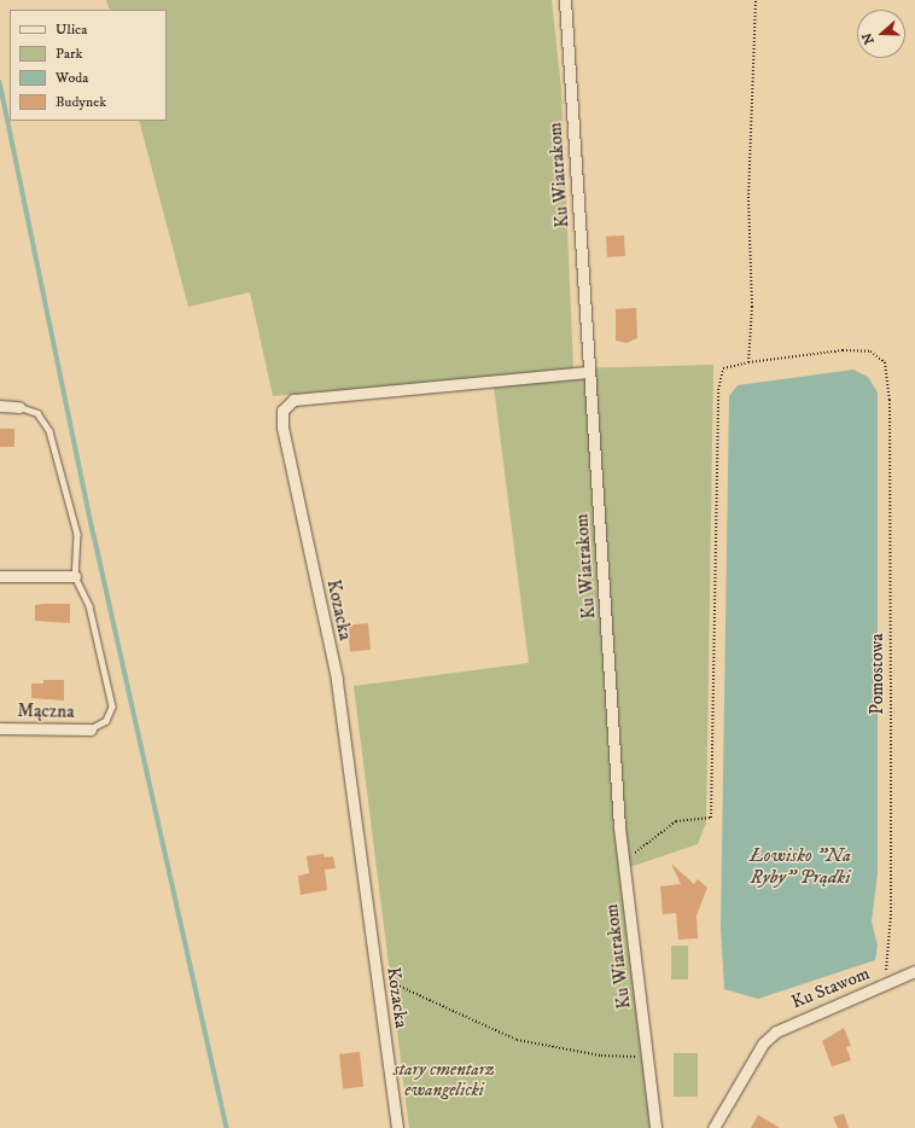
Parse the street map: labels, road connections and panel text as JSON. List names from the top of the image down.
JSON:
{
  "streets": {
    "street": [
      "Ku Wiatrakom",
      "Kozacka",
      "Mączna",
      "Ku Stawom"
    ],
    "path": ["Pomostowa"]
  },
  "crossings": [
    ["Ku Wiatrakom", "Kozacka"],
    ["Pomostowa", "Ku Stawom"]
  ],
  "water": ["Łowisko \"Na Ryby\" Prądki"],
  "parks": ["stary cmentarz ewangelicki"],
  "legend": [
    "Ulica",
    "Park",
    "Woda",
    "Budynek"
  ],
  "north": "left"
}
